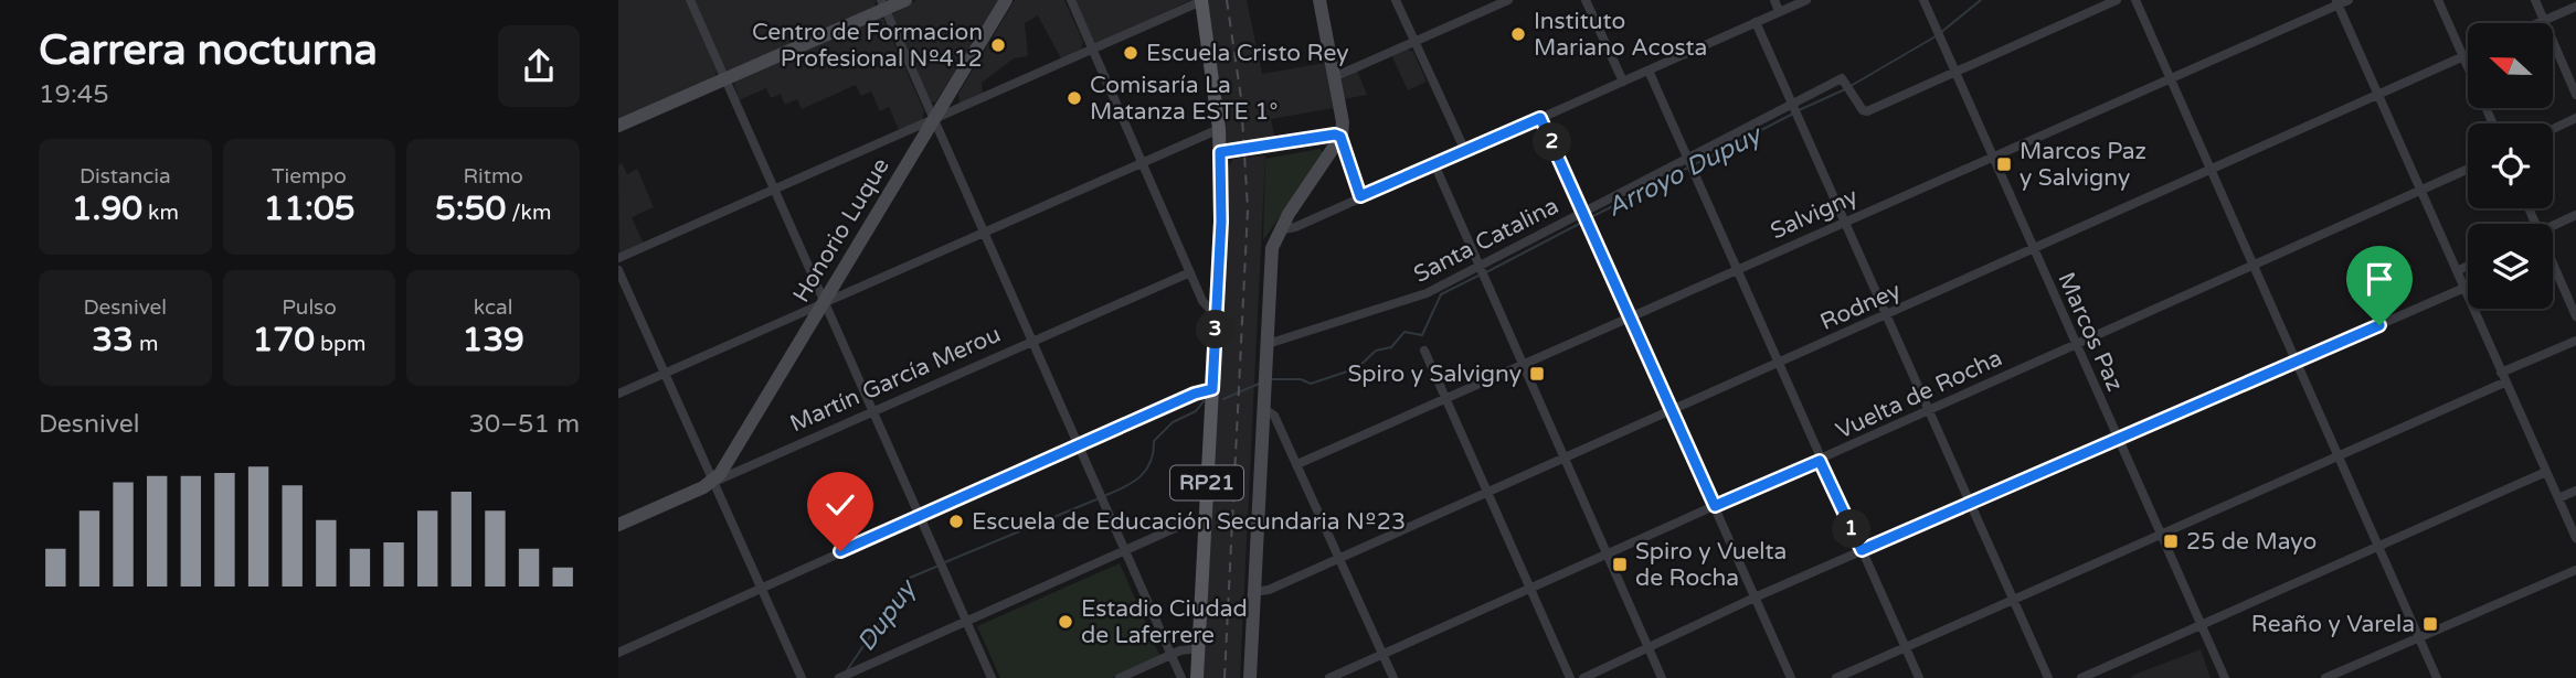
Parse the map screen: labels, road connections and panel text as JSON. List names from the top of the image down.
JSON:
{
  "streets": {
    "main road": ["RP21"],
    "street": [
      "Salvigny",
      "Honorio Luque",
      "Santa Catalina",
      "Rodney",
      "Marcos Paz",
      "Martín García Merou",
      "Vuelta de Rocha"
    ]
  },
  "crossings": [
    ["Salvigny", "Marcos Paz"],
    ["Honorio Luque", "Martín García Merou"],
    ["Santa Catalina", "Marcos Paz"],
    ["Rodney", "Marcos Paz"],
    ["Marcos Paz", "Vuelta de Rocha"]
  ],
  "water": ["Arroyo Dupuy", "Dupuy"],
  "places": {
    "other": [
      "Instituto Mariano Acosta",
      "Centro de Formacion Profesional Nº412",
      "Escuela Cristo Rey",
      "Comisaría La Matanza ESTE 1°",
      "Escuela de Educación Secundaria Nº23",
      "Estadio Ciudad de Laferrere"
    ],
    "transit": [
      "Marcos Paz y Salvigny",
      "Spiro y Salvigny",
      "25 de Mayo",
      "Spiro y Vuelta de Rocha",
      "Reaño y Varela"
    ]
  },
  "north": "left",
  "page": {
    "heading": ["Carrera nocturna", "19:45"],
    "pins": ["2", "3", "1"],
    "stats": [
      ["Distancia", "1.90 km"],
      ["Tiempo", "11:05"],
      ["Ritmo", "5:50 /km"],
      ["Desnivel", "33 m"],
      ["Pulso", "170 bpm"],
      ["kcal", "139"]
    ],
    "chart": ["Desnivel", "30–51 m"]
  }
}
